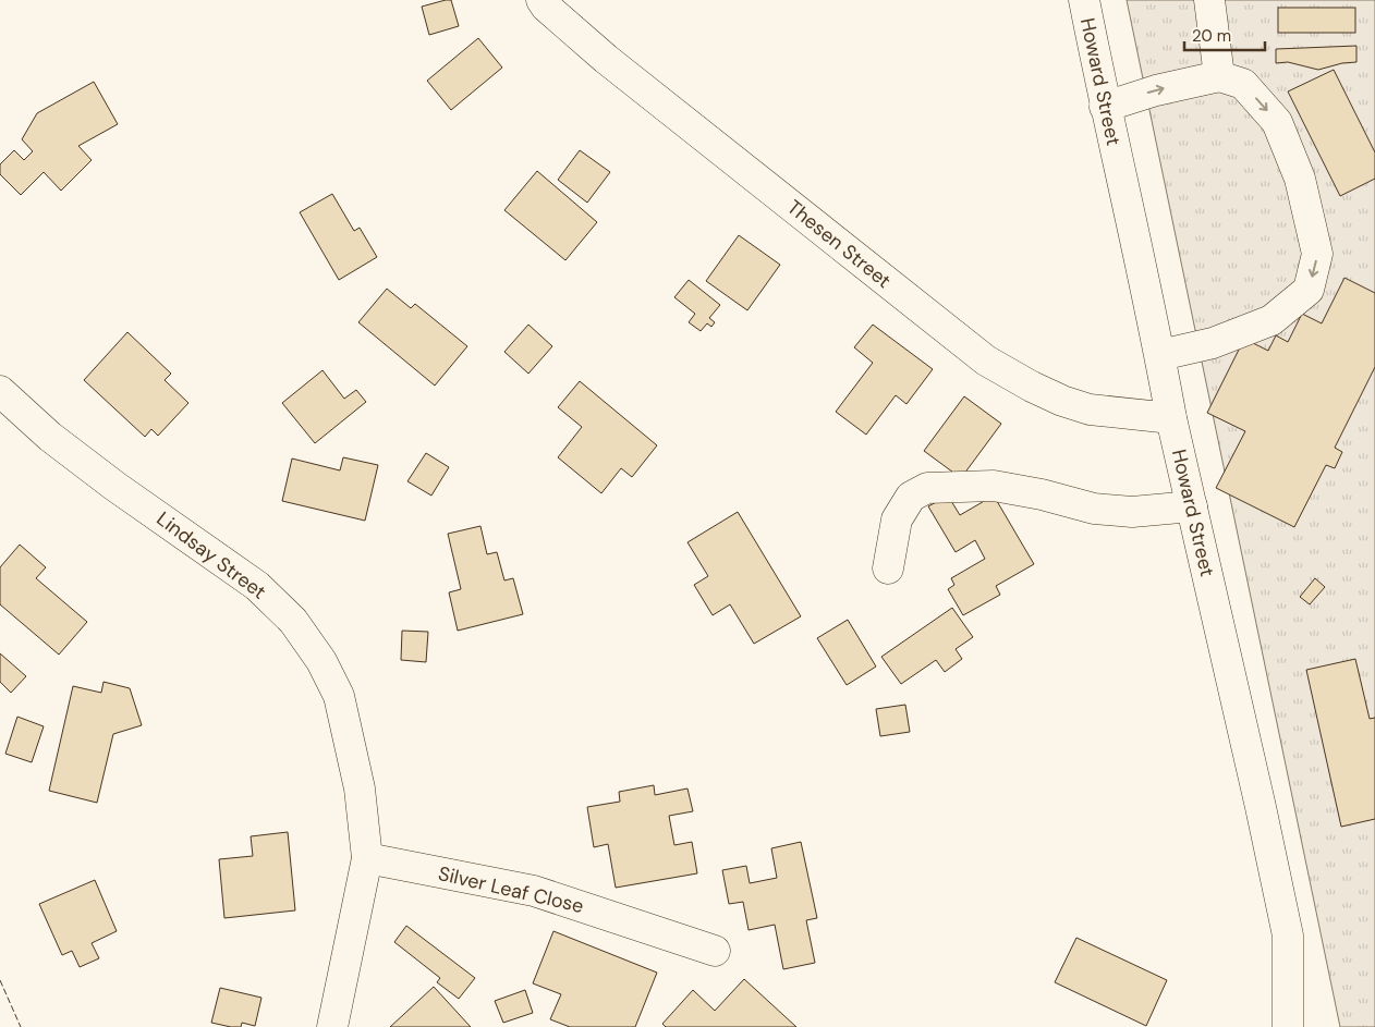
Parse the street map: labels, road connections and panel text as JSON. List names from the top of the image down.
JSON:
{
  "streets": {
    "street": [
      "Howard Street",
      "Thesen Street",
      "Lindsay Street",
      "Silver Leaf Close"
    ]
  },
  "crossings": [
    ["Howard Street", "Thesen Street"],
    ["Lindsay Street", "Silver Leaf Close"]
  ],
  "scale_bar": "20 m"
}
